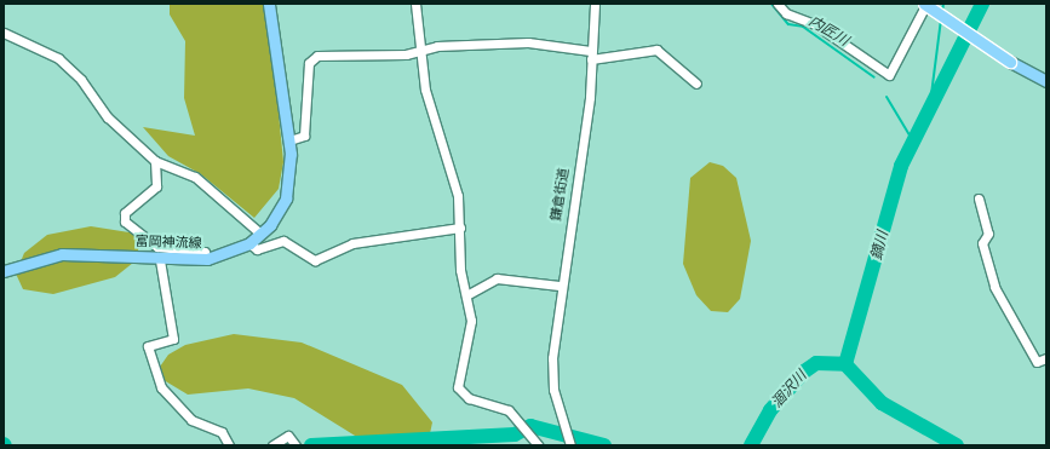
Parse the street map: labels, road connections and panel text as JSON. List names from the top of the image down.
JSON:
{
  "streets": {
    "main road": ["富岡神流線"],
    "street": ["鎌倉街道"]
  },
  "water": ["内匠川", "鏑川", "涸沢川"]
}
